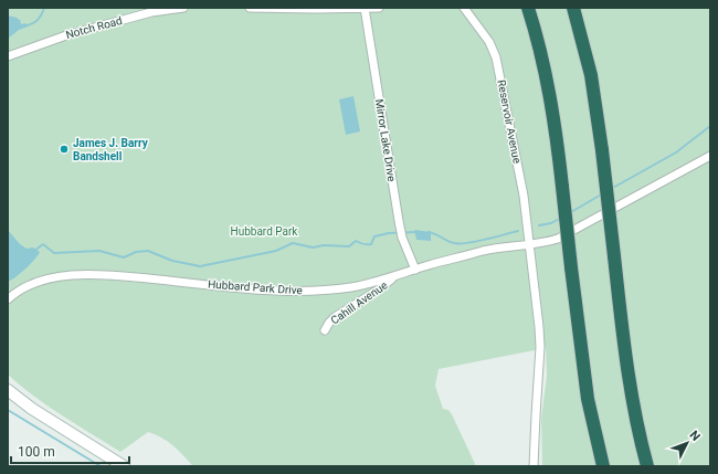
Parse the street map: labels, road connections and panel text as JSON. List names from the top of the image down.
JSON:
{
  "streets": {
    "street": [
      "Notch Road",
      "Reservoir Avenue",
      "Mirror Lake Drive",
      "Hubbard Park Drive",
      "Cahill Avenue"
    ]
  },
  "crossings": [
    ["Reservoir Avenue", "Hubbard Park Drive"],
    ["Mirror Lake Drive", "Hubbard Park Drive"],
    ["Hubbard Park Drive", "Cahill Avenue"]
  ],
  "parks": ["Hubbard Park"],
  "places": ["James J. Barry Bandshell"],
  "scale_bar": "100 m",
  "north": "top right"
}
